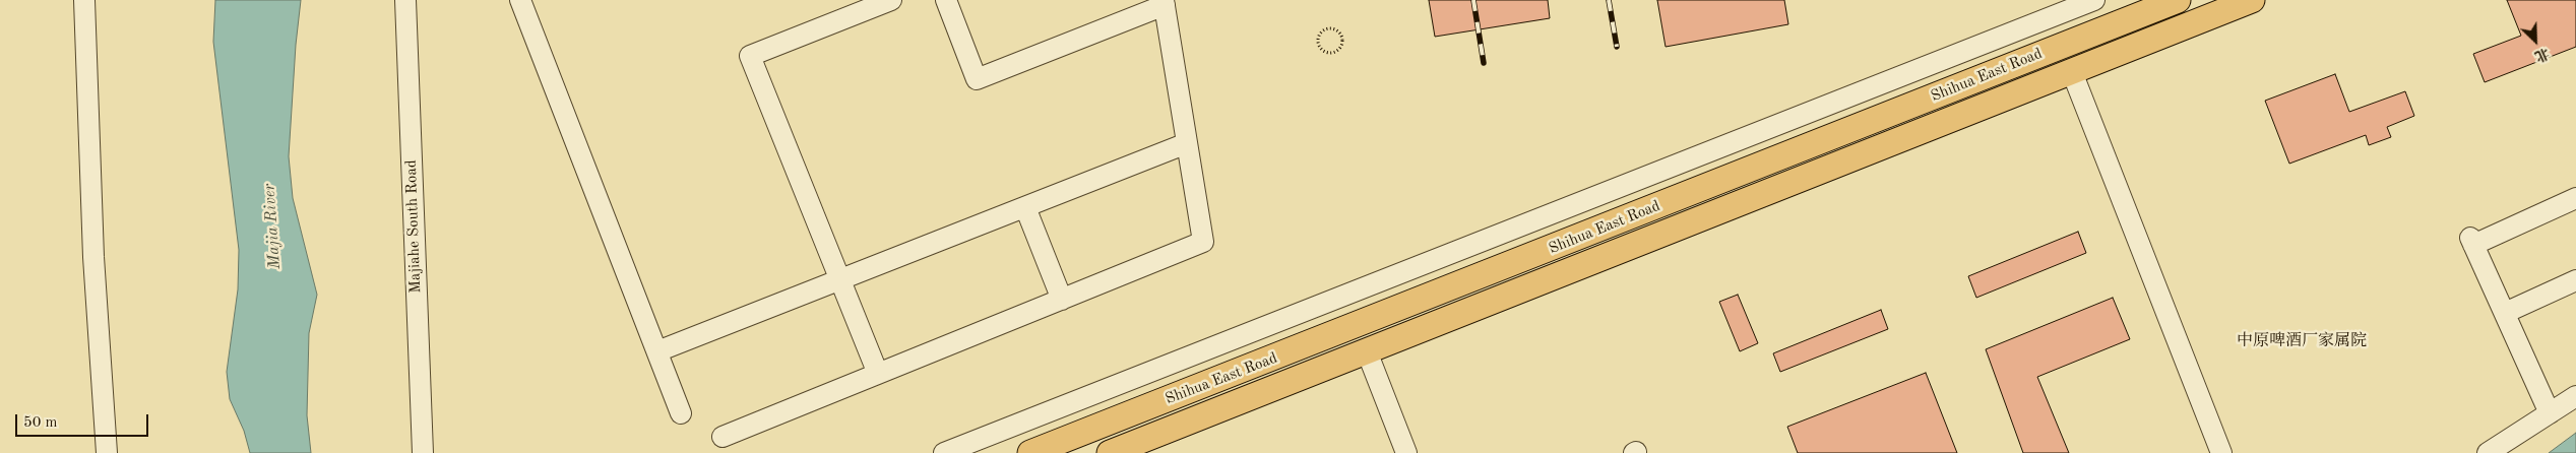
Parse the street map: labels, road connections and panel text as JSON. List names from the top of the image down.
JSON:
{
  "streets": {
    "main road": ["Shihua East Road"],
    "street": ["Majiahe South Road"]
  },
  "districts": ["中原啤酒厂家属院"],
  "water": ["Majia River"],
  "scale_bar": "50 m",
  "north": "bottom right"
}
